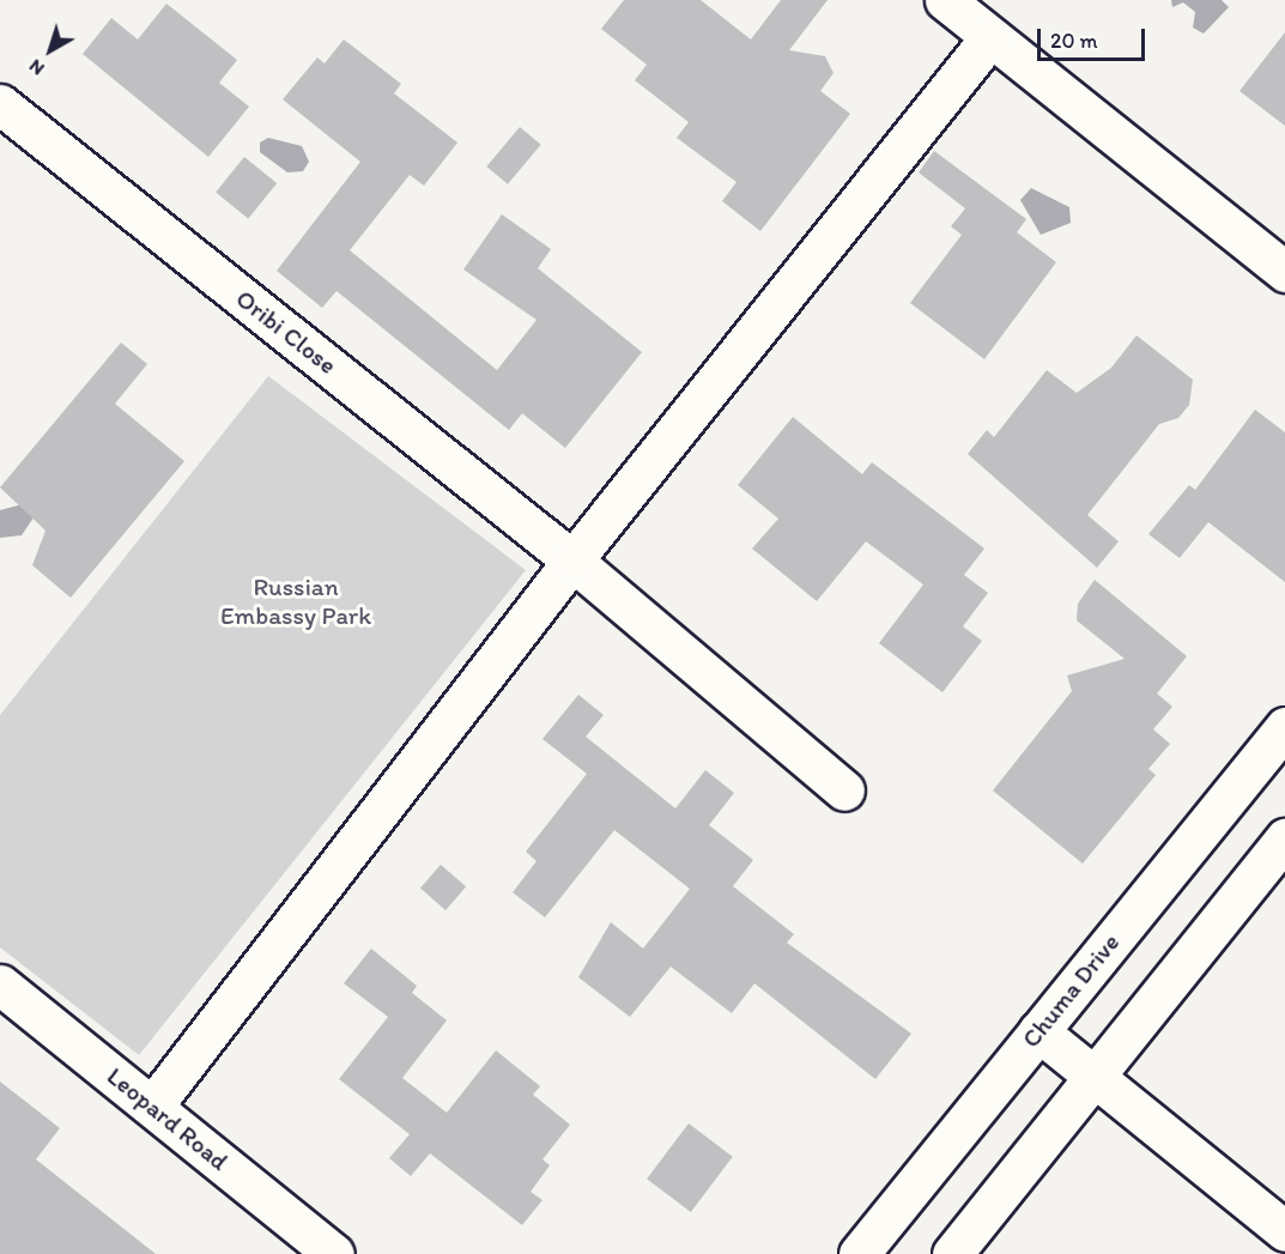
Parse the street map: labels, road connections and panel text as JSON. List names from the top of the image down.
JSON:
{
  "streets": {
    "street": ["Oribi Close", "Chuma Drive", "Leopard Road"]
  },
  "parks": ["Russian Embassy Park"],
  "scale_bar": "20 m",
  "north": "bottom left"
}
